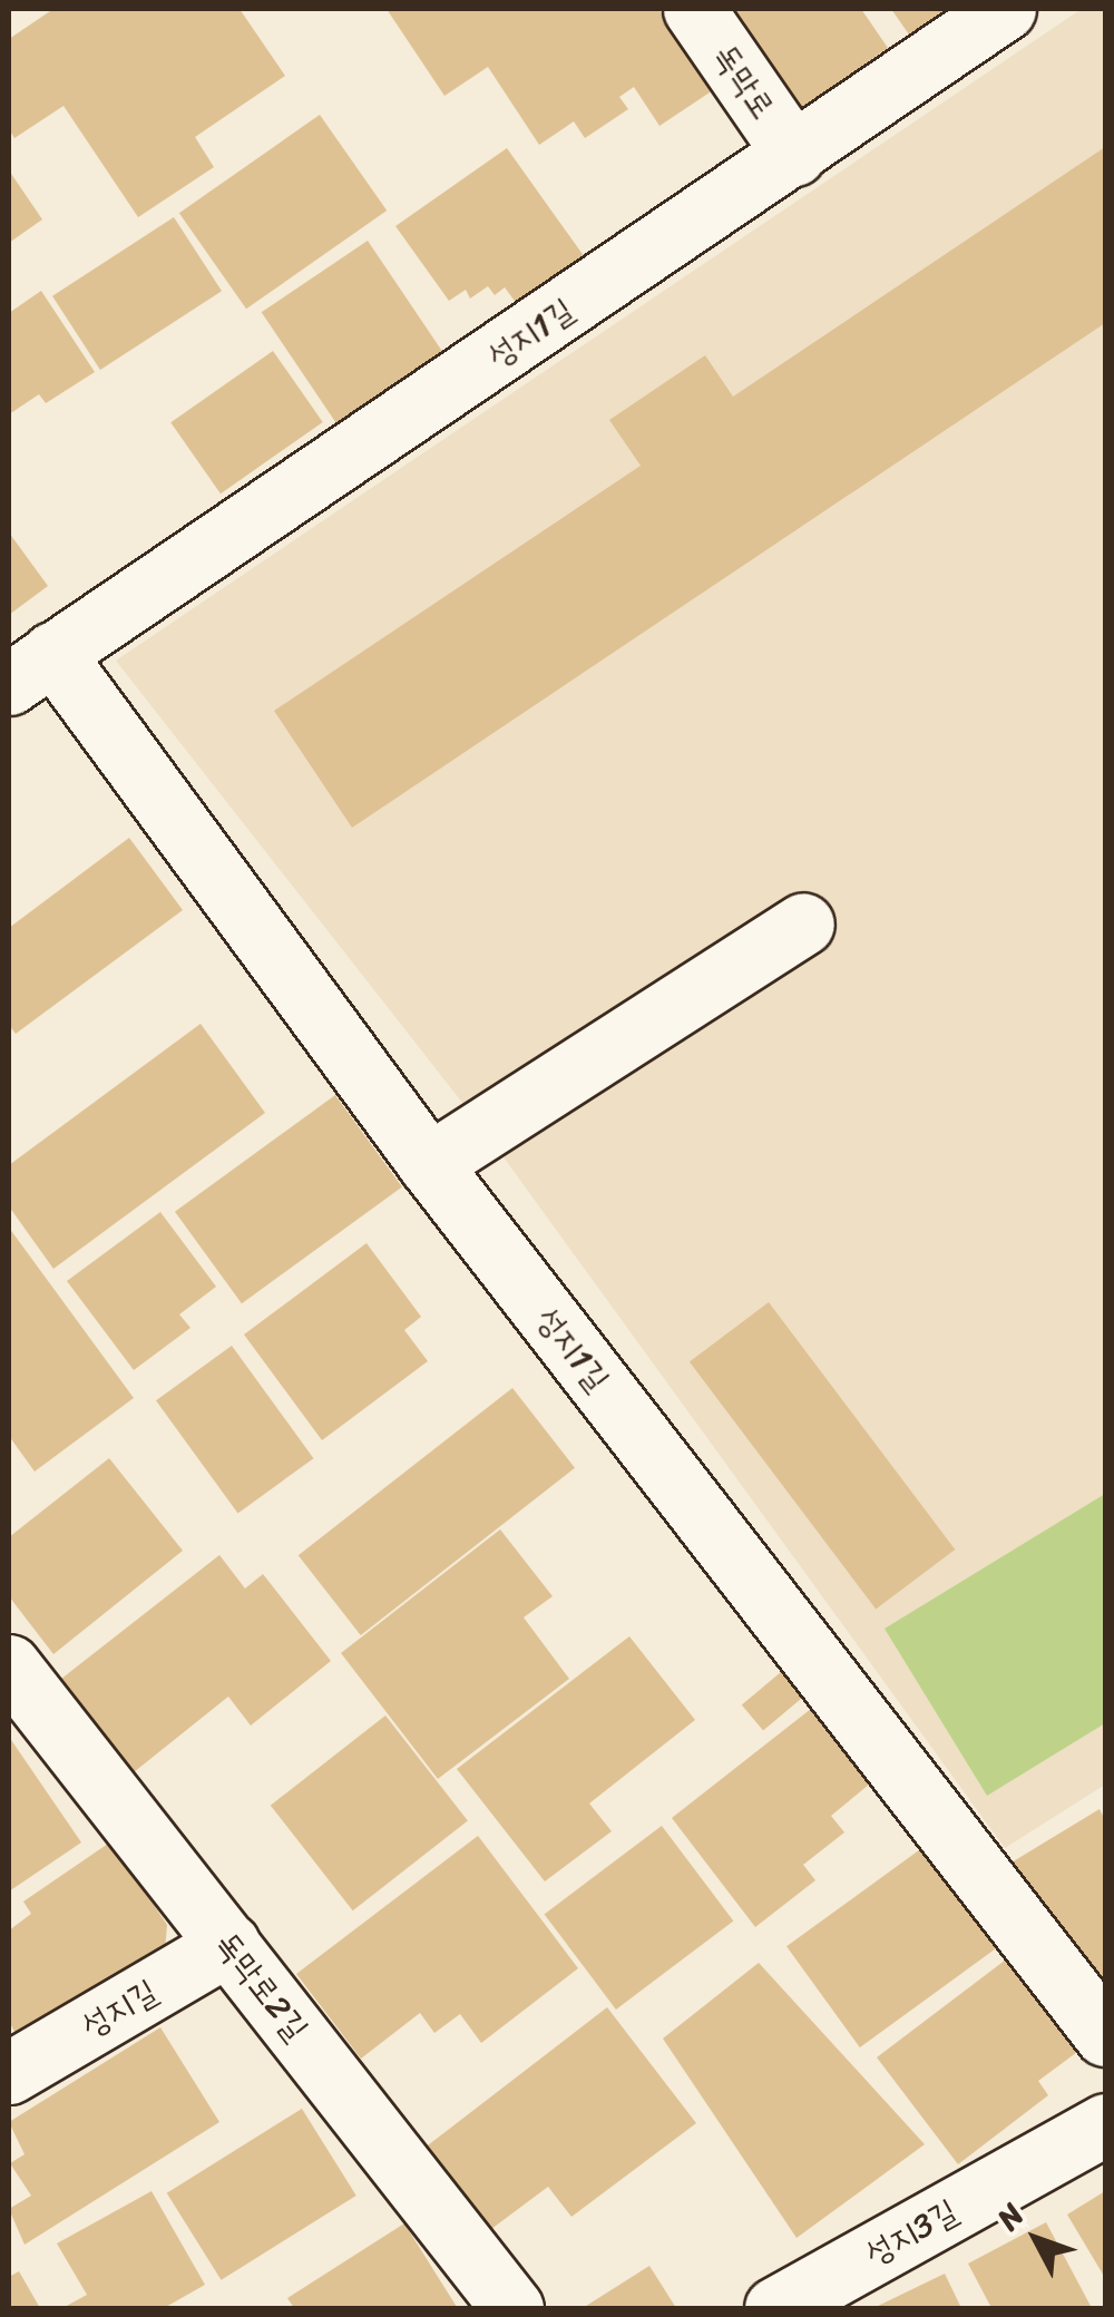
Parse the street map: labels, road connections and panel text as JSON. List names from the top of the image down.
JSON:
{
  "streets": {
    "street": [
      "독막로",
      "성지1길",
      "독막로2길",
      "성지길",
      "성지3길"
    ]
  },
  "crossings": [
    ["독막로", "성지1길"],
    ["독막로2길", "성지길"]
  ],
  "north": "top left"
}
